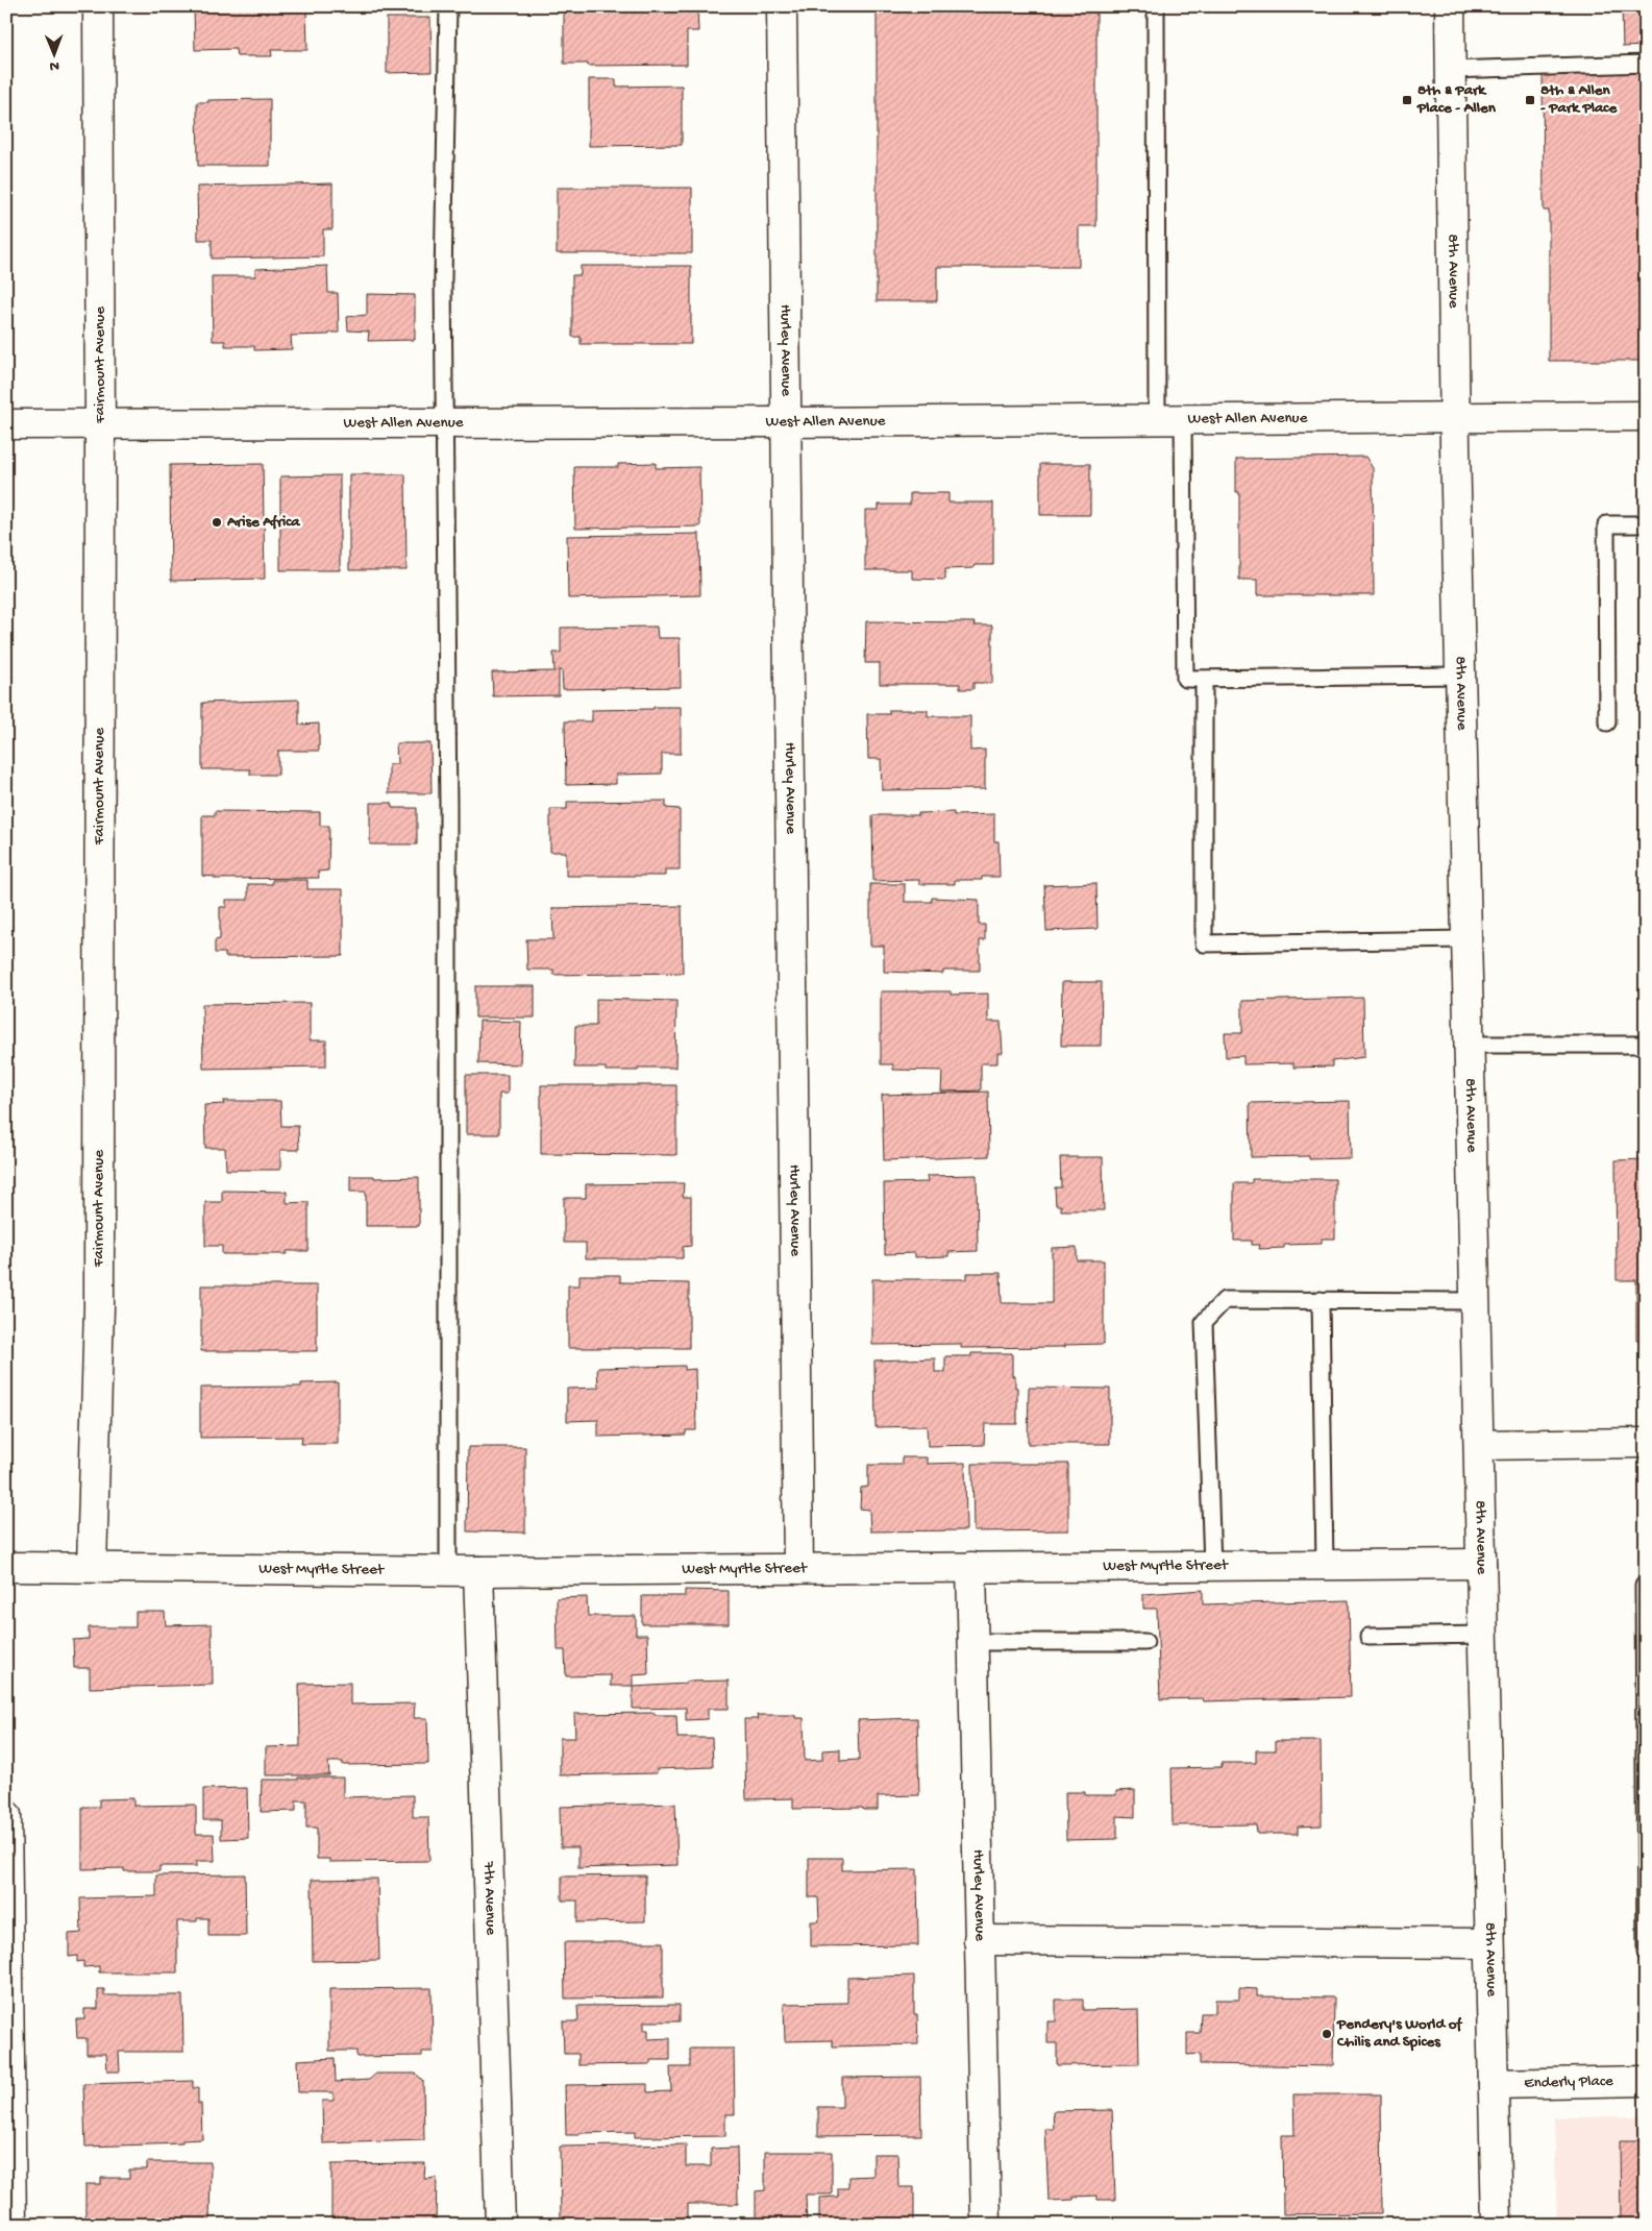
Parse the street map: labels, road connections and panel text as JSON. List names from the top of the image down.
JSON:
{
  "streets": {
    "street": [
      "8th Avenue",
      "Hurley Avenue",
      "Fairmount Avenue",
      "West Allen Avenue",
      "West Myrtle Street",
      "7th Avenue",
      "Enderly Place"
    ]
  },
  "crossings": [
    ["8th Avenue", "West Allen Avenue"],
    ["8th Avenue", "West Myrtle Street"],
    ["8th Avenue", "Enderly Place"],
    ["Hurley Avenue", "West Allen Avenue"],
    ["Hurley Avenue", "West Myrtle Street"],
    ["Fairmount Avenue", "West Allen Avenue"],
    ["Fairmount Avenue", "West Myrtle Street"],
    ["West Myrtle Street", "7th Avenue"]
  ],
  "places": {
    "transit": ["8th & Park Place - Allen", "8th & Allen - Park Place"],
    "other": ["Arise Africa", "Pendery's World of Chilis and Spices"]
  },
  "north": "bottom"
}
